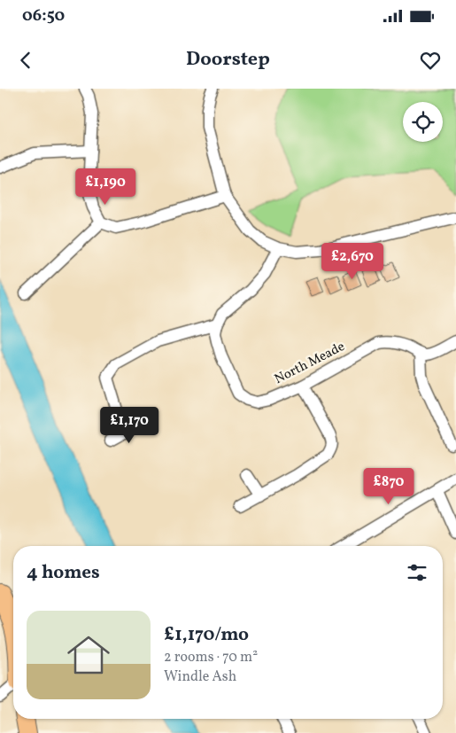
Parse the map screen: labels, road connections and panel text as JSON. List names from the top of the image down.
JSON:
{
  "streets": {
    "street": ["North Meade"]
  },
  "page": {
    "status": "06:50",
    "header": "Doorstep",
    "price": [
      "£1,190",
      "£2,670",
      "£1,170",
      "£870"
    ],
    "heading": "4 homes",
    "list": [
      {
        "name": "£1,170/mo",
        "note": "2 rooms · 70 m² · Windle Ash"
      }
    ]
  }
}
